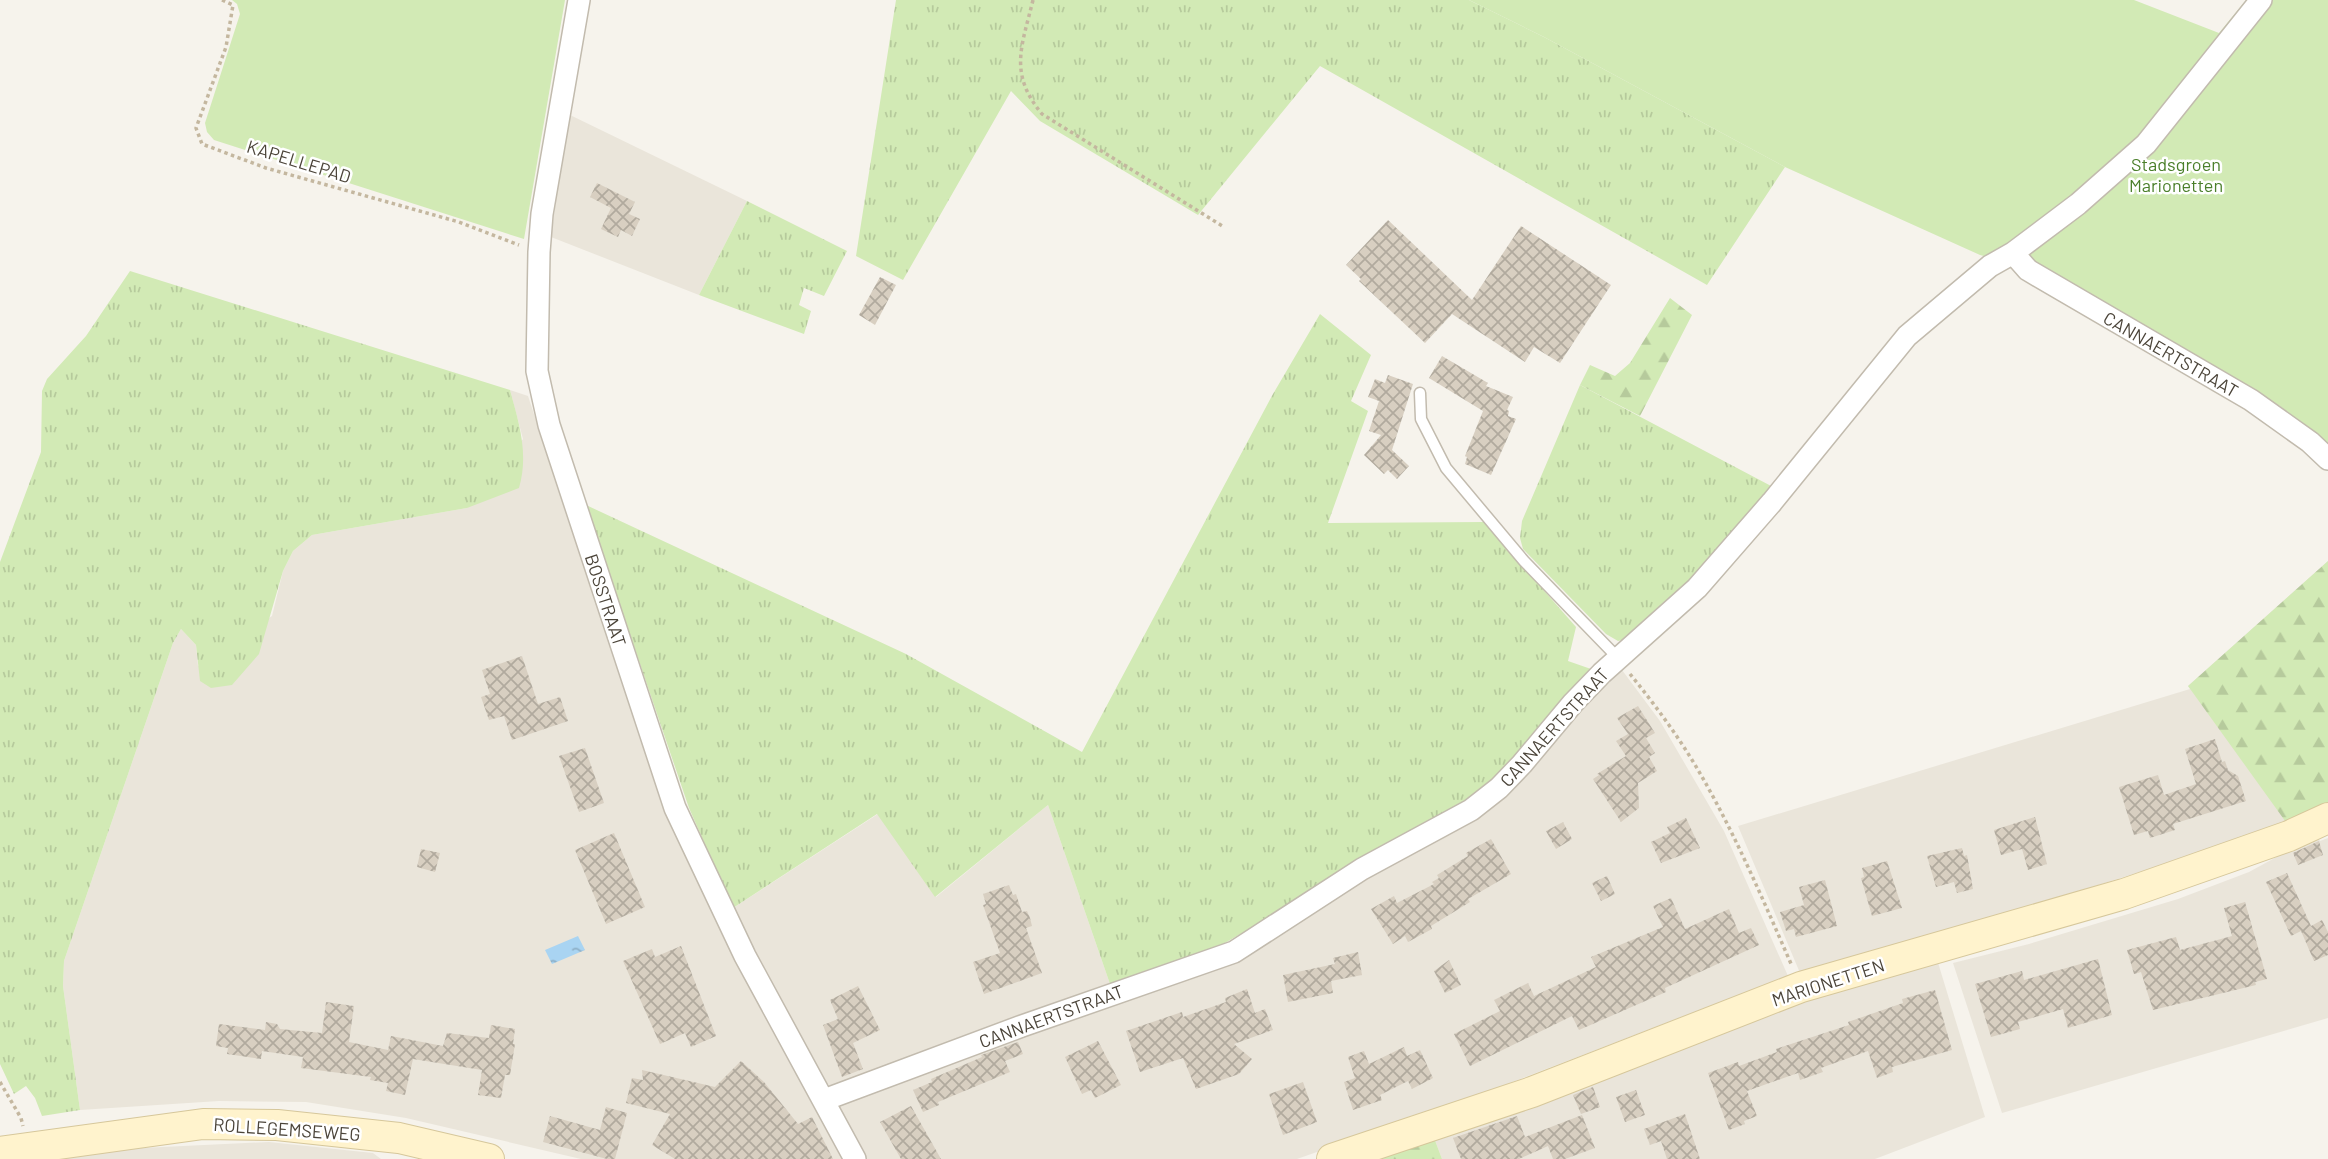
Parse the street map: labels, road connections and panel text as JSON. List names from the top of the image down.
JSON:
{
  "streets": {
    "street": [
      "CANNAERTSTRAAT",
      "BOSSTRAAT",
      "MARIONETTEN",
      "ROLLEGEMSEWEG"
    ],
    "path": ["KAPELLEPAD"]
  },
  "crossings": [
    ["KAPELLEPAD", "BOSSTRAAT"],
    ["CANNAERTSTRAAT", "BOSSTRAAT"]
  ],
  "parks": ["Stadsgroen Marionetten"]
}
